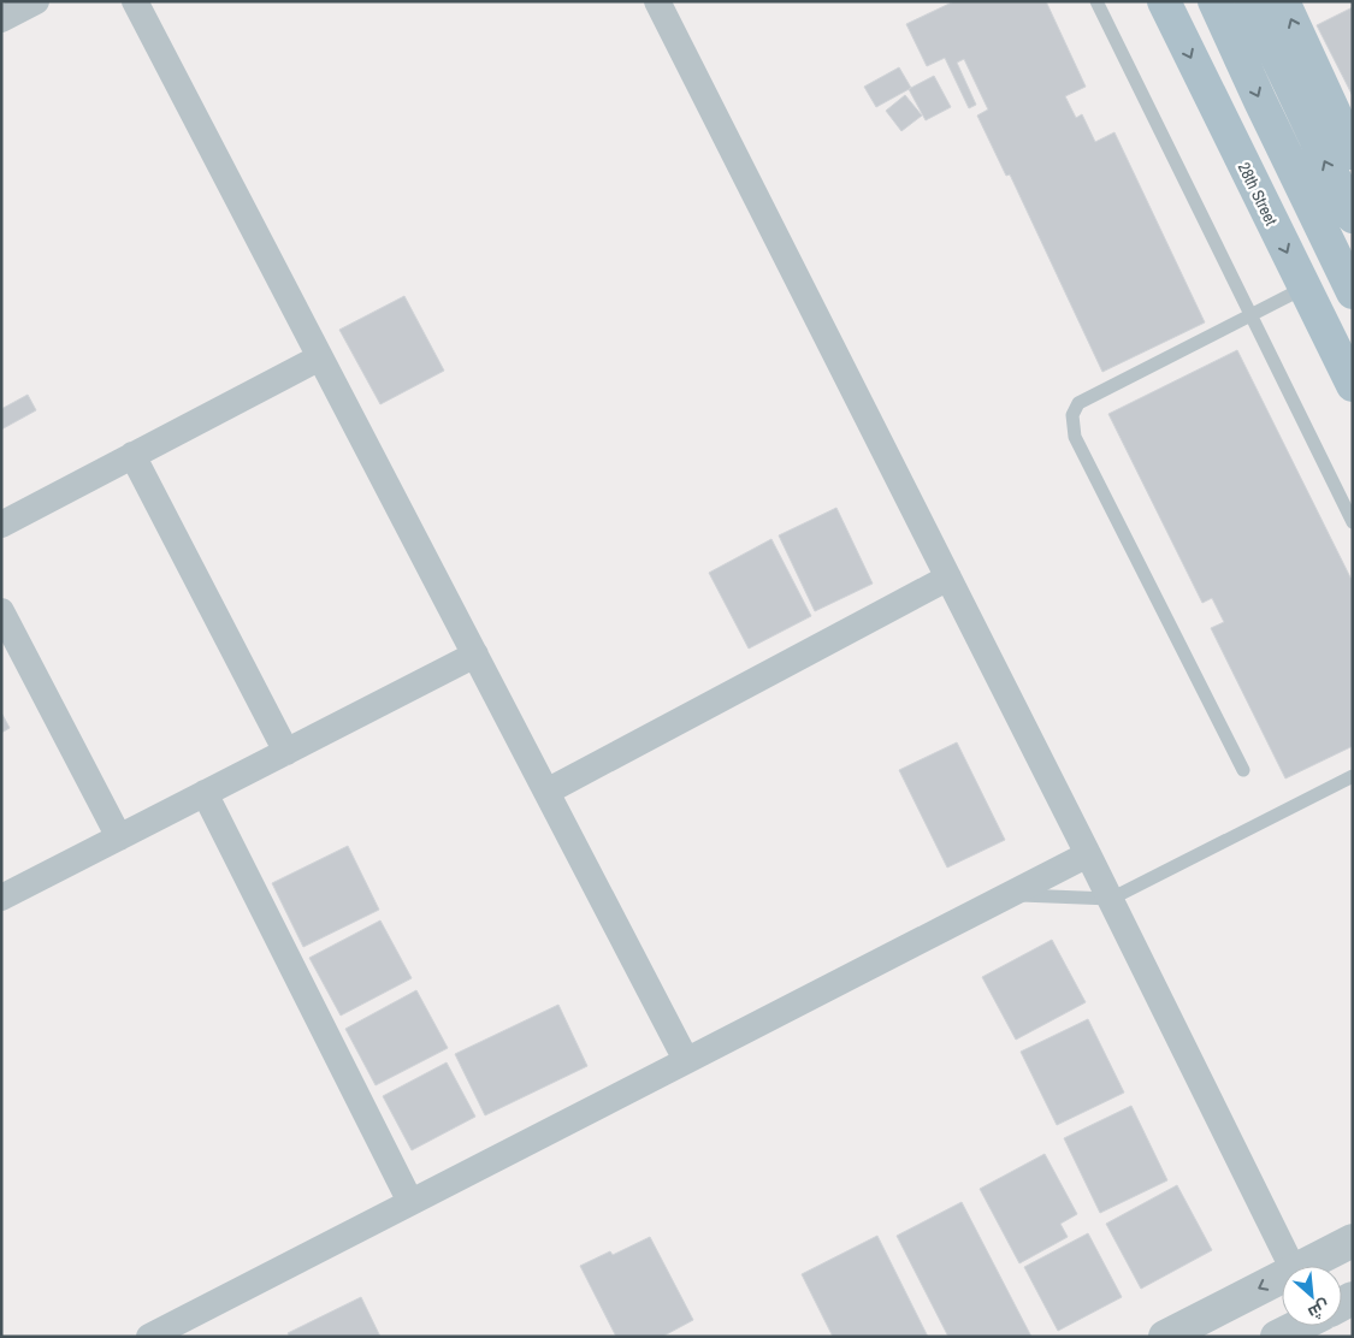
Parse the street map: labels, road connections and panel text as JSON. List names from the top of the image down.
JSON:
{
  "streets": {
    "main road": ["28th Street"]
  },
  "north": "bottom right"
}
